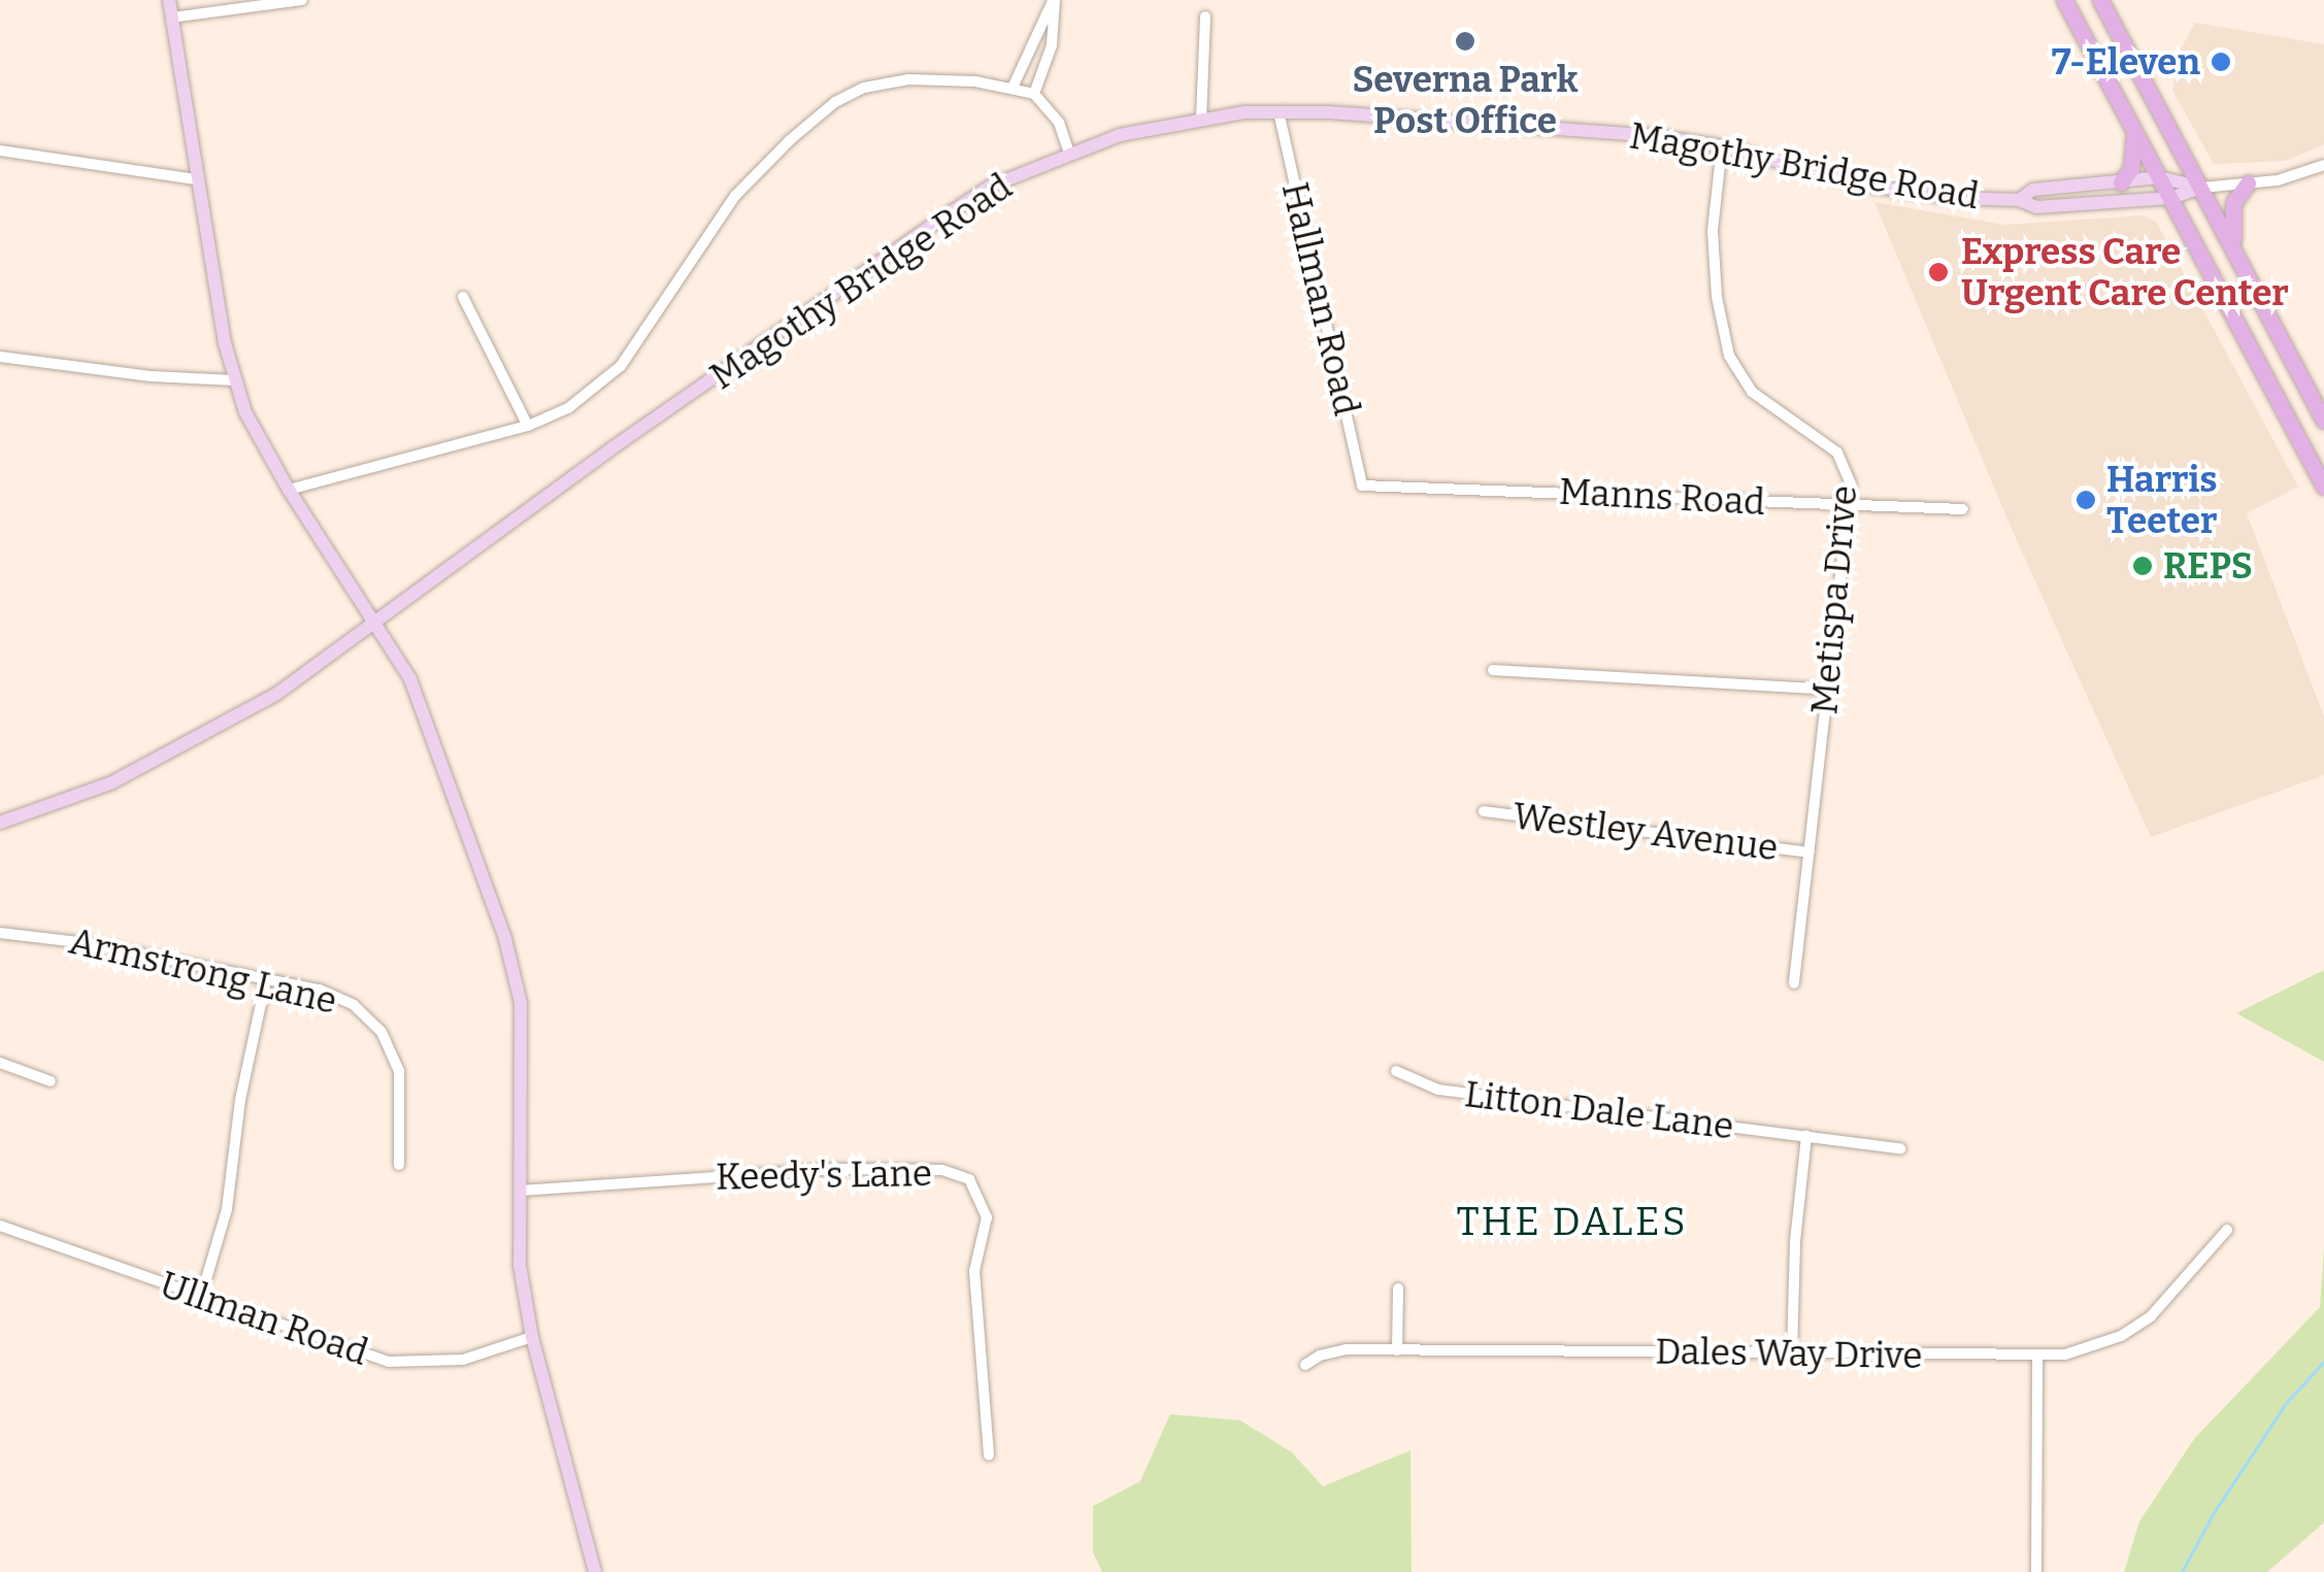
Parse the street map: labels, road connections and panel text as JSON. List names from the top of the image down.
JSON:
{
  "streets": {
    "main road": ["Magothy Bridge Road"],
    "street": [
      "Hallman Road",
      "Manns Road",
      "Metispa Drive",
      "Westley Avenue",
      "Armstrong Lane",
      "Litton Dale Lane",
      "Keedy's Lane",
      "Ullman Road",
      "Dales Way Drive"
    ]
  },
  "crossings": [
    ["Magothy Bridge Road", "Hallman Road"],
    ["Magothy Bridge Road", "Metispa Drive"],
    ["Hallman Road", "Manns Road"],
    ["Manns Road", "Metispa Drive"],
    ["Metispa Drive", "Westley Avenue"]
  ],
  "districts": ["THE DALES"],
  "places": [
    "Severna Park Post Office",
    "7-Eleven",
    "Express Care Urgent Care Center",
    "Harris Teeter",
    "REPS"
  ]
}
